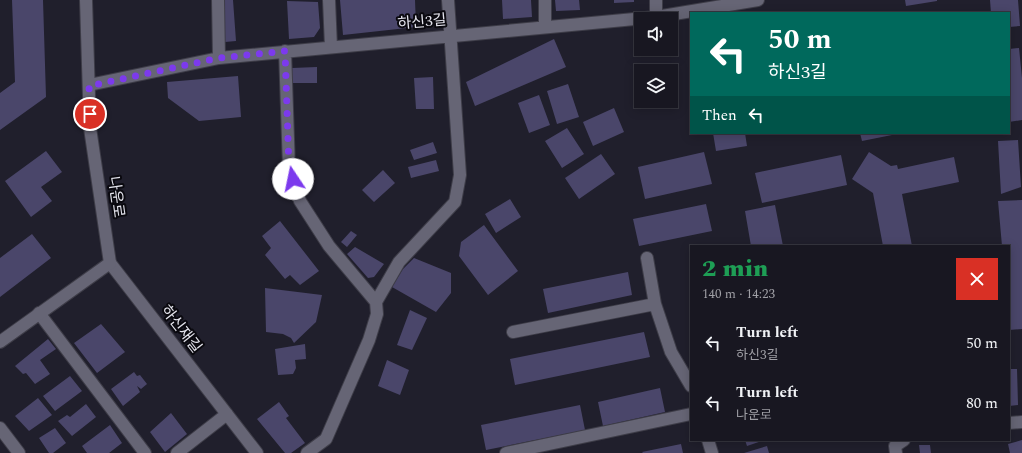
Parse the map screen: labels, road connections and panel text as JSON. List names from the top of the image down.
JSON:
{
  "streets": {
    "street": ["하신3길", "나운로", "하신재길"]
  },
  "crossings": [
    ["하신3길", "나운로"],
    ["나운로", "하신재길"]
  ],
  "page": {
    "turn": ["50 m", "하신3길"],
    "then": "Then",
    "heading": ["2 min", "140 m · 14:23"],
    "list": [
      {
        "name": "Turn left",
        "note": "하신3길",
        "value": "50 m"
      },
      {
        "name": "Turn left",
        "note": "나운로",
        "value": "80 m"
      }
    ]
  }
}
